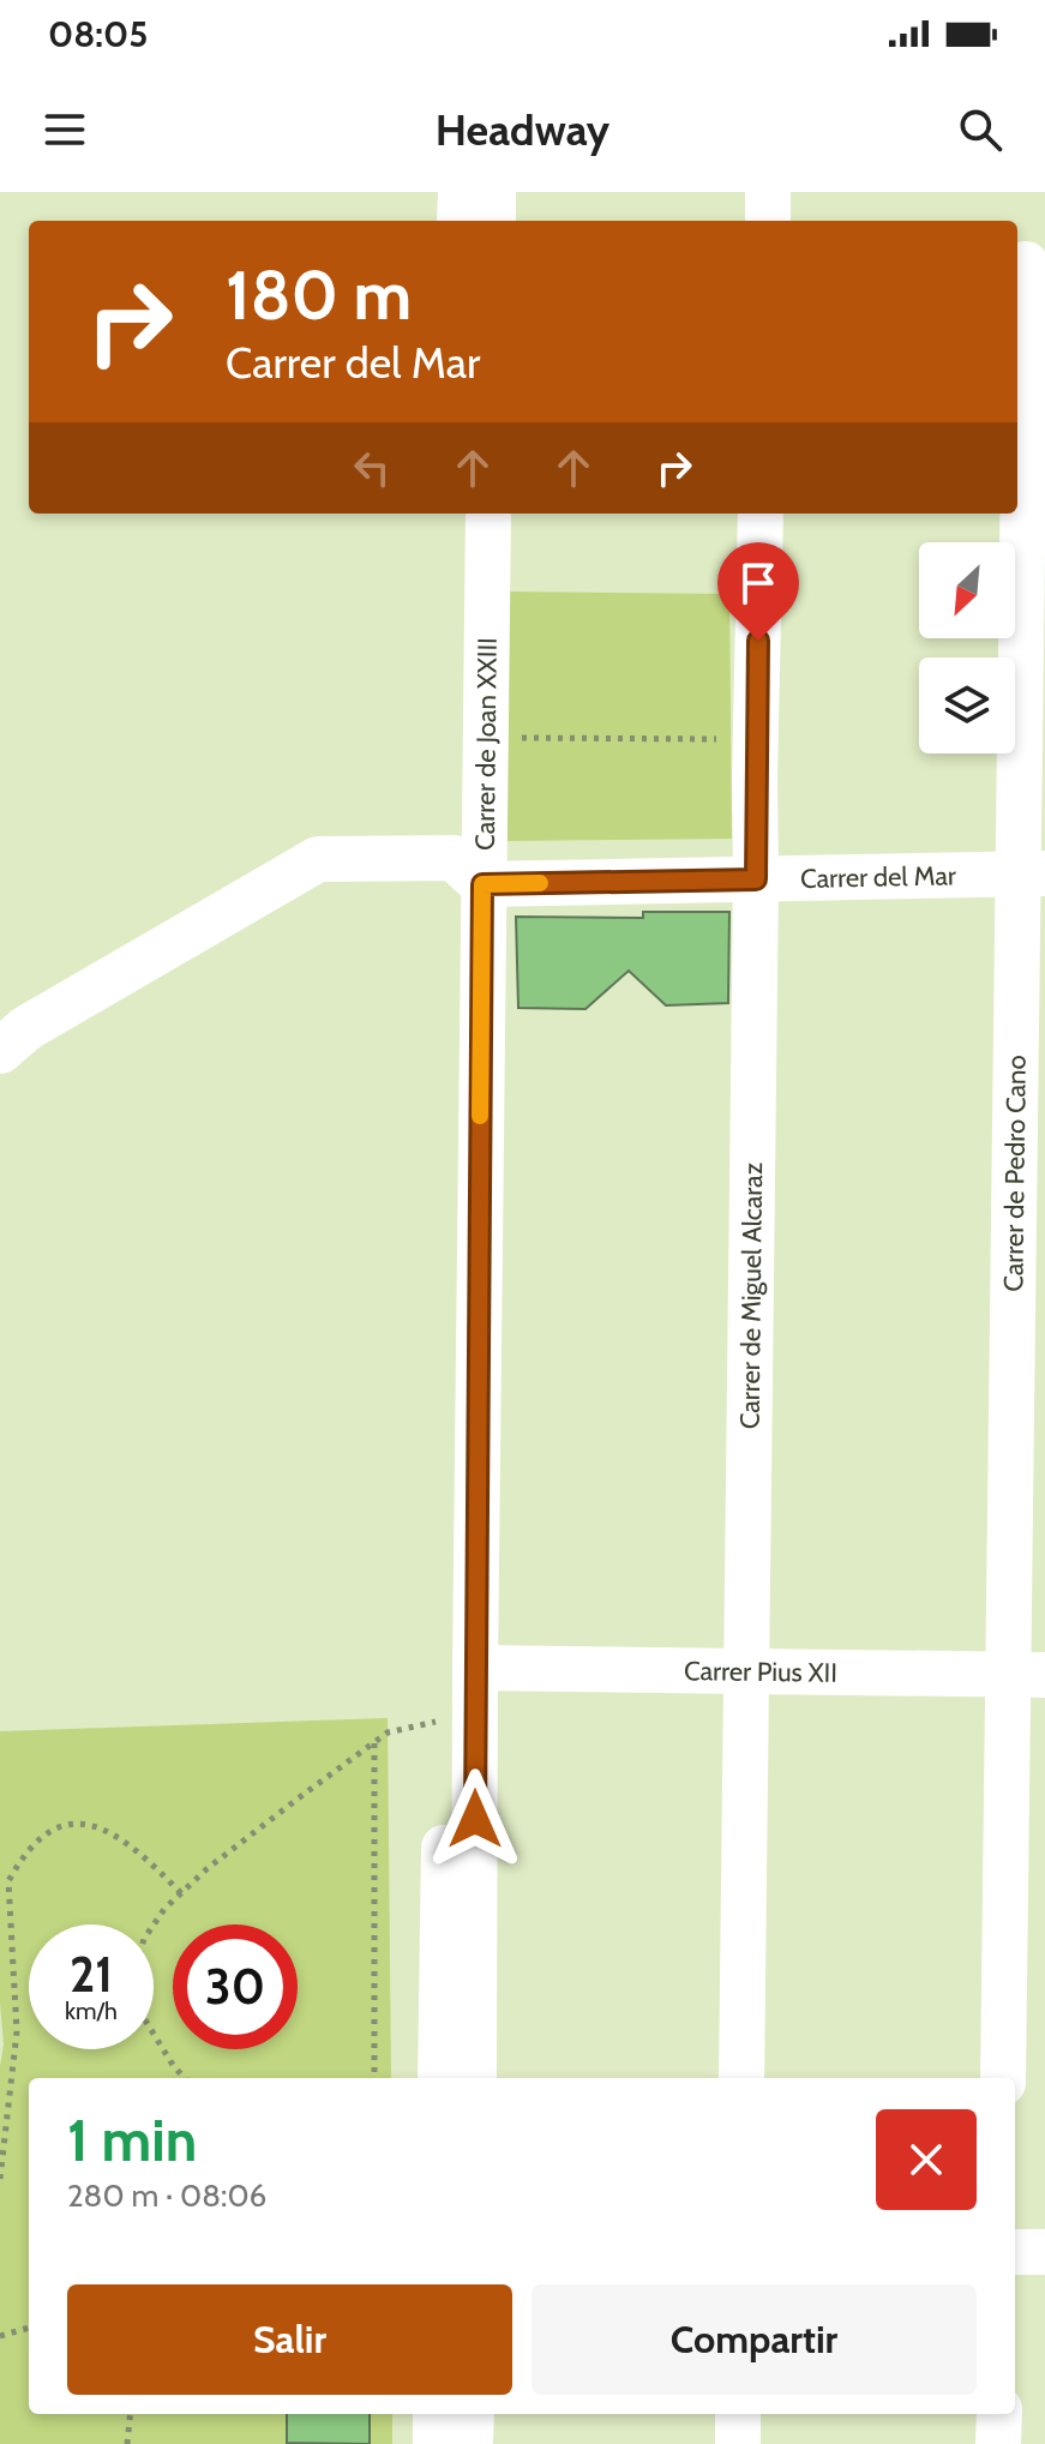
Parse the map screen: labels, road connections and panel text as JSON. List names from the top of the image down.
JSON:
{
  "streets": {
    "street": [
      "Carrer de Joan XXIII",
      "Carrer del Mar",
      "Carrer de Pedro Cano",
      "Carrer de Miguel Alcaraz",
      "Carrer Pius XII"
    ]
  },
  "crossings": [
    ["Carrer de Joan XXIII", "Carrer del Mar"],
    ["Carrer de Joan XXIII", "Carrer Pius XII"],
    ["Carrer del Mar", "Carrer de Pedro Cano"],
    ["Carrer del Mar", "Carrer de Miguel Alcaraz"],
    ["Carrer de Pedro Cano", "Carrer Pius XII"],
    ["Carrer de Miguel Alcaraz", "Carrer Pius XII"]
  ],
  "north": "bottom left",
  "page": {
    "status": "08:05",
    "header": "Headway",
    "turn": ["180 m", "Carrer del Mar"],
    "speed": "21 km/h",
    "limit": "30",
    "heading": ["1 min", "280 m · 08:06"],
    "buttons": ["Salir", "Compartir"]
  }
}
